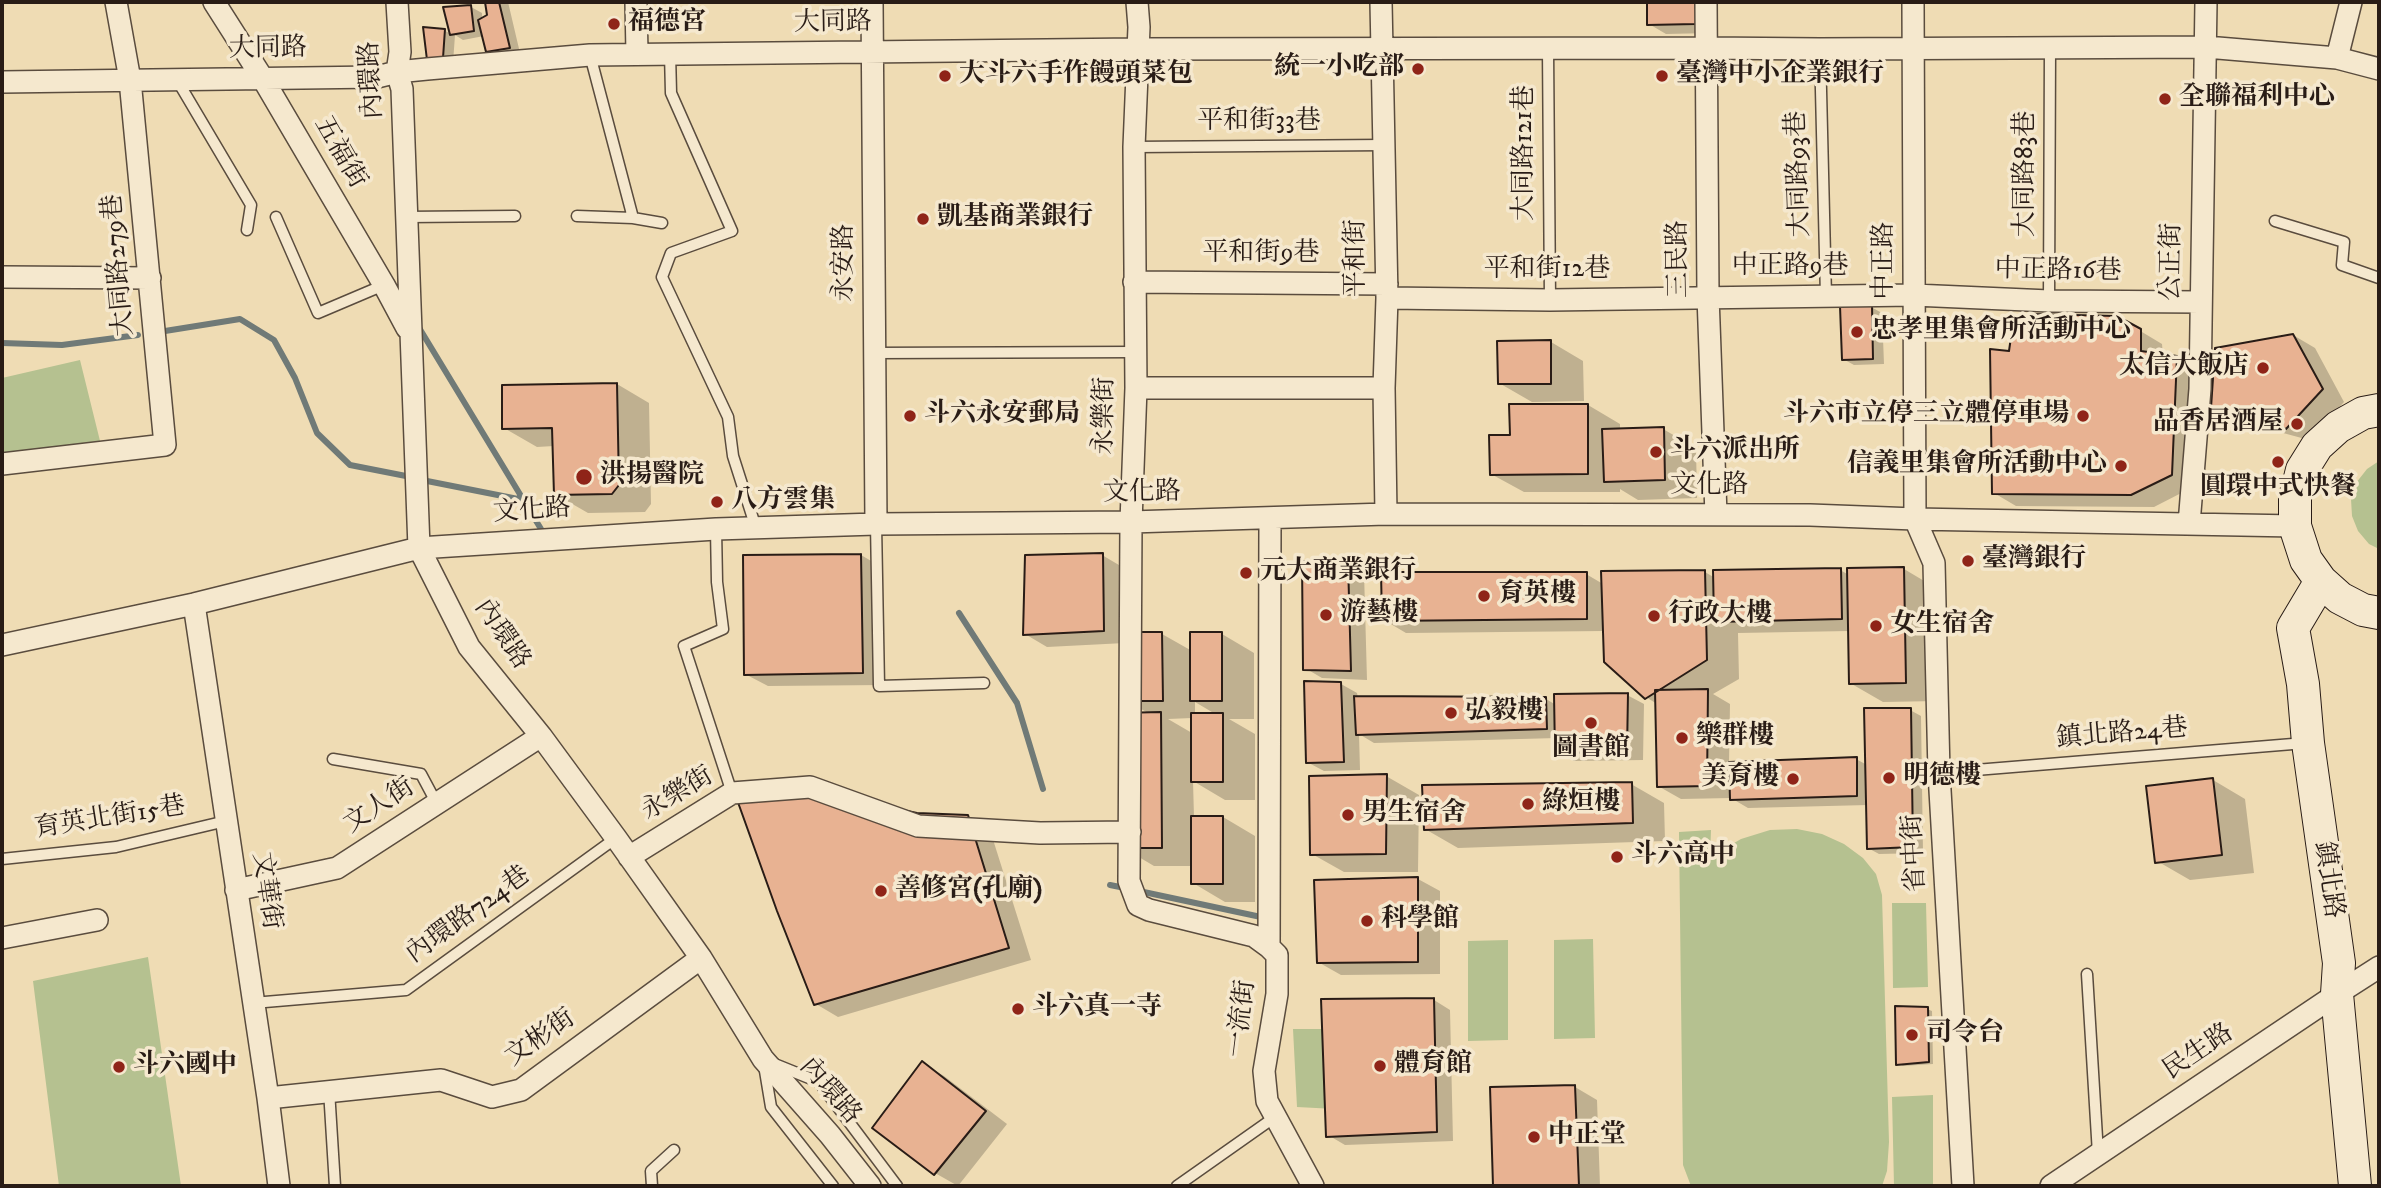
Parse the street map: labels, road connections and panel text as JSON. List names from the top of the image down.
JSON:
{
  "streets": {
    "street": [
      "大同路",
      "內環路",
      "五福街",
      "平和街9巷",
      "平和街",
      "三民路",
      "中正路",
      "公正街",
      "永安路",
      "大同路279巷",
      "中正路9巷",
      "平和街12巷",
      "中正路16巷",
      "永樂街",
      "文化路",
      "文人街",
      "省中街",
      "鎮北路",
      "文華街",
      "一流街",
      "文彬街",
      "民生路"
    ],
    "lane": [
      "平和街33巷",
      "大同路121巷",
      "大同路93巷",
      "大同路83巷",
      "鎮北路24巷",
      "育英北街15巷",
      "內環路724巷"
    ]
  },
  "crossings": [
    ["大同路", "內環路"],
    ["大同路", "五福街"],
    ["大同路", "大同路121巷"],
    ["大同路", "大同路93巷"],
    ["大同路", "大同路83巷"],
    ["大同路", "平和街"],
    ["大同路", "三民路"],
    ["大同路", "中正路"],
    ["大同路", "公正街"],
    ["大同路", "永安路"],
    ["大同路", "大同路279巷"],
    ["大同路", "永樂街"],
    ["內環路", "五福街"],
    ["內環路", "永樂街"],
    ["內環路", "文化路"],
    ["內環路", "文人街"],
    ["內環路", "內環路724巷"],
    ["內環路", "文彬街"],
    ["平和街33巷", "平和街"],
    ["平和街33巷", "永樂街"],
    ["大同路121巷", "平和街12巷"],
    ["大同路93巷", "中正路9巷"],
    ["大同路83巷", "中正路16巷"],
    ["平和街9巷", "平和街"],
    ["平和街9巷", "平和街12巷"],
    ["平和街9巷", "永樂街"],
    ["平和街", "平和街12巷"],
    ["平和街", "文化路"],
    ["三民路", "中正路9巷"],
    ["三民路", "平和街12巷"],
    ["三民路", "文化路"],
    ["中正路", "中正路9巷"],
    ["中正路", "中正路16巷"],
    ["中正路", "文化路"],
    ["中正路", "省中街"],
    ["公正街", "中正路16巷"],
    ["公正街", "文化路"],
    ["永安路", "文化路"],
    ["中正路9巷", "平和街12巷"],
    ["中正路9巷", "中正路16巷"],
    ["永樂街", "文化路"],
    ["永樂街", "一流街"],
    ["文化路", "省中街"],
    ["文化路", "文華街"],
    ["鎮北路24巷", "省中街"],
    ["鎮北路24巷", "鎮北路"],
    ["文人街", "文華街"],
    ["育英北街15巷", "文華街"],
    ["鎮北路", "民生路"],
    ["文華街", "內環路724巷"],
    ["文華街", "文彬街"]
  ],
  "places": [
    "福德宮",
    "統一小吃部",
    "大斗六手作饅頭菜包",
    "臺灣中小企業銀行",
    "全聯福利中心",
    "凱基商業銀行",
    "忠孝里集會所活動中心",
    "太信大飯店",
    "斗六永安郵局",
    "斗六市立停三立體停車場",
    "品香居酒屋",
    "斗六派出所",
    "圓環中式快餐",
    "信義里集會所活動中心",
    "洪揚醫院",
    "八方雲集",
    "臺灣銀行",
    "元大商業銀行",
    "育英樓",
    "游藝樓",
    "行政大樓",
    "女生宿舍",
    "弘毅樓",
    "圖書館",
    "樂群樓",
    "明德樓",
    "美育樓",
    "綠烜樓",
    "男生宿舍",
    "斗六高中",
    "善修宮(孔廟)",
    "科學館",
    "斗六真一寺",
    "司令台",
    "體育館",
    "斗六國中",
    "中正堂"
  ]
}
